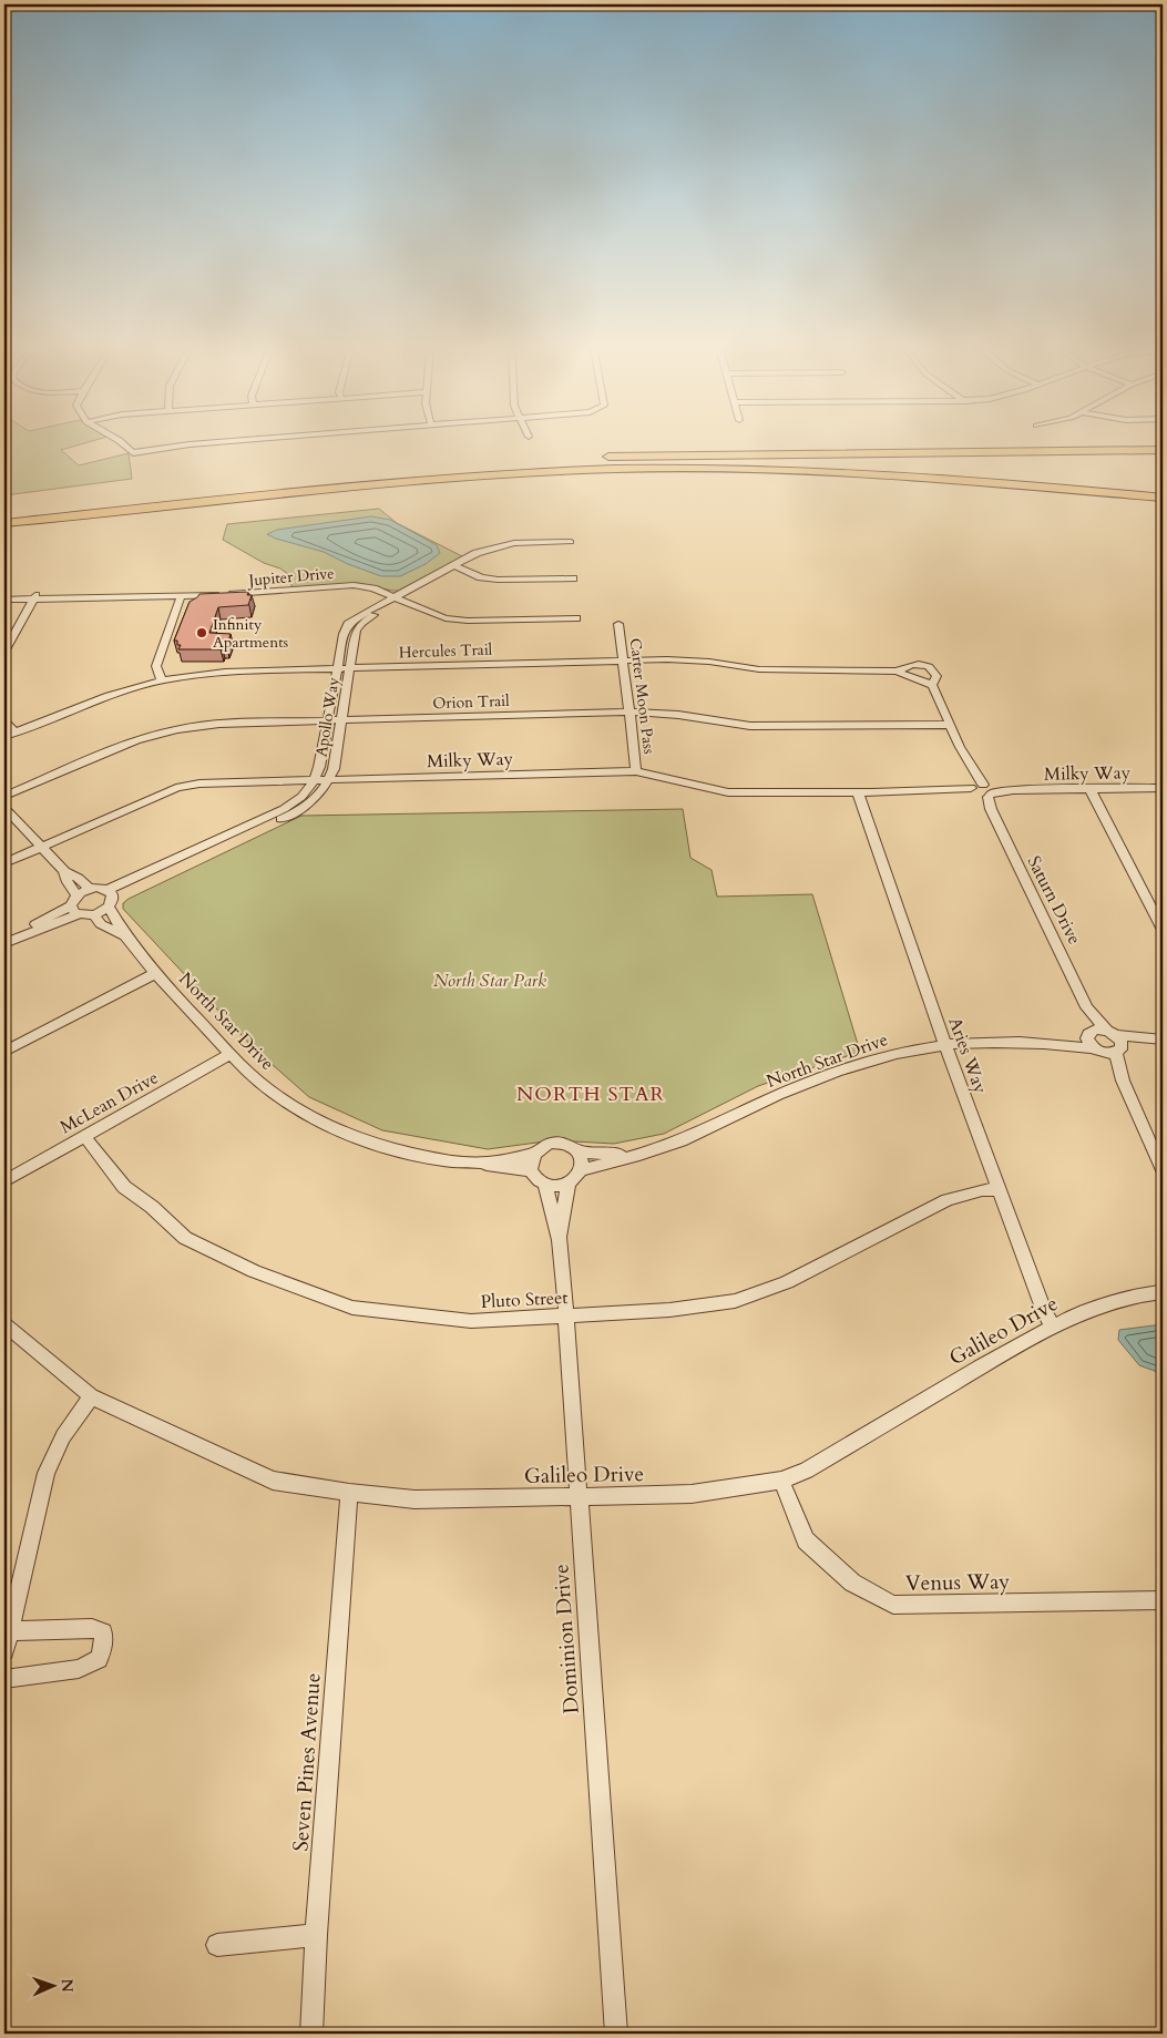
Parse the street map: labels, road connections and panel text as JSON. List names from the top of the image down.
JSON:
{
  "streets": {
    "street": [
      "Jupiter Drive",
      "Hercules Trail",
      "Carter Moon Pass",
      "Orion Trail",
      "Apollo Way",
      "Milky Way",
      "Saturn Drive",
      "North Star Drive",
      "Aries Way",
      "McLean Drive",
      "Pluto Street",
      "Galileo Drive",
      "Venus Way",
      "Dominion Drive",
      "Seven Pines Avenue"
    ]
  },
  "crossings": [
    ["Jupiter Drive", "Apollo Way"],
    ["Hercules Trail", "Carter Moon Pass"],
    ["Hercules Trail", "Apollo Way"],
    ["Hercules Trail", "Saturn Drive"],
    ["Carter Moon Pass", "Orion Trail"],
    ["Carter Moon Pass", "Milky Way"],
    ["Orion Trail", "Apollo Way"],
    ["Orion Trail", "Saturn Drive"],
    ["Apollo Way", "Milky Way"],
    ["Apollo Way", "North Star Drive"],
    ["Milky Way", "Saturn Drive"],
    ["Milky Way", "Aries Way"],
    ["Saturn Drive", "North Star Drive"],
    ["North Star Drive", "Aries Way"],
    ["North Star Drive", "McLean Drive"],
    ["North Star Drive", "Dominion Drive"],
    ["Aries Way", "Pluto Street"],
    ["Aries Way", "Galileo Drive"],
    ["McLean Drive", "Pluto Street"],
    ["Pluto Street", "Dominion Drive"],
    ["Galileo Drive", "Venus Way"],
    ["Galileo Drive", "Dominion Drive"],
    ["Galileo Drive", "Seven Pines Avenue"]
  ],
  "districts": ["NORTH STAR"],
  "parks": ["North Star Park"],
  "places": ["Infinity Apartments"],
  "north": "right"
}
